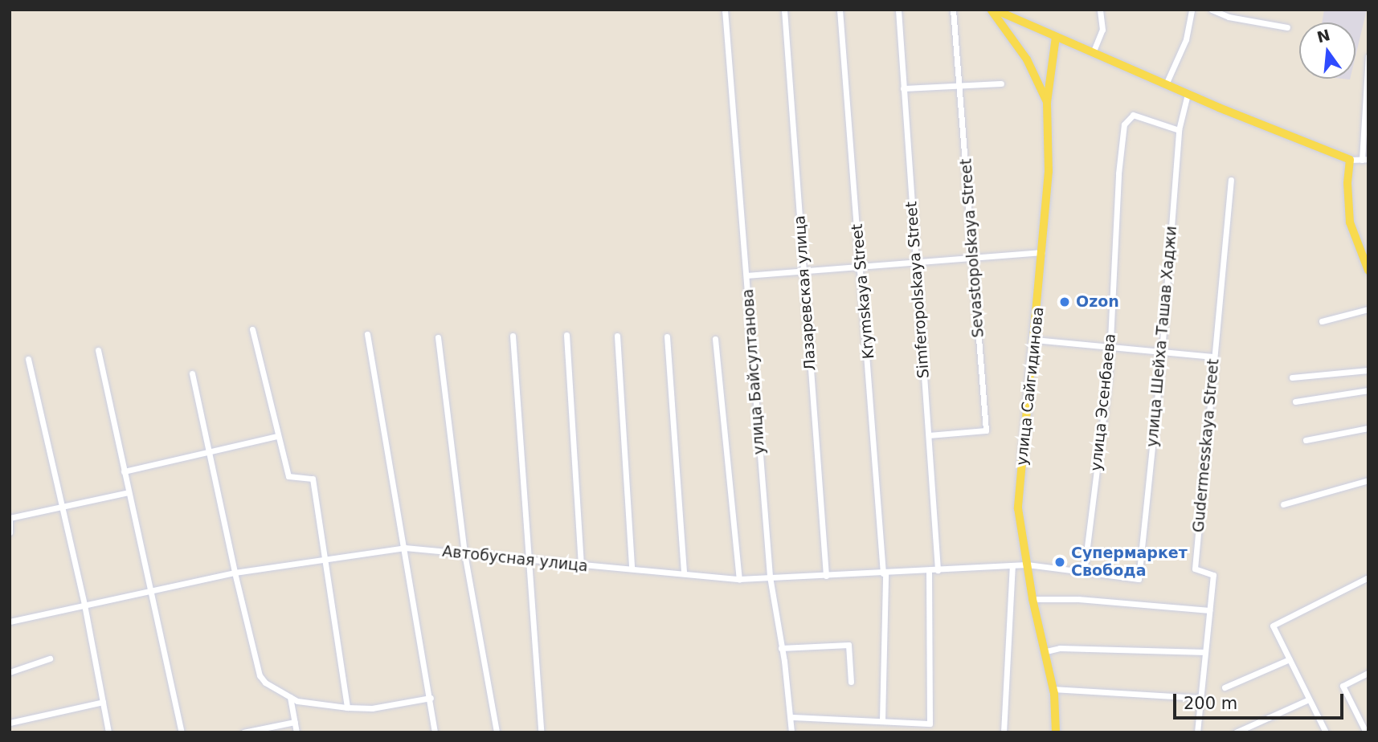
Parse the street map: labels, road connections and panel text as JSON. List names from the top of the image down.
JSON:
{
  "streets": {
    "main road": ["улица Сайгидинова"],
    "street": [
      "Sevastopolskaya Street",
      "Simferopolskaya Street",
      "Krymskaya Street",
      "Лазаревская улица",
      "улица Шейха Ташав Хаджи",
      "улица Байсултанова",
      "улица Эсенбаева",
      "Gudermesskaya Street",
      "Автобусная улица"
    ]
  },
  "crossings": [
    ["Sevastopolskaya Street", "Simferopolskaya Street"],
    ["Simferopolskaya Street", "Автобусная улица"],
    ["Krymskaya Street", "Автобусная улица"],
    ["Лазаревская улица", "Автобусная улица"],
    ["улица Шейха Ташав Хаджи", "улица Эсенбаева"],
    ["улица Шейха Ташав Хаджи", "Автобусная улица"],
    ["улица Байсултанова", "Автобусная улица"],
    ["улица Сайгидинова", "Автобусная улица"],
    ["улица Эсенбаева", "Автобусная улица"]
  ],
  "places": ["Ozon", "Супермаркет Свобода"],
  "scale_bar": "200 m",
  "north": "top"
}
